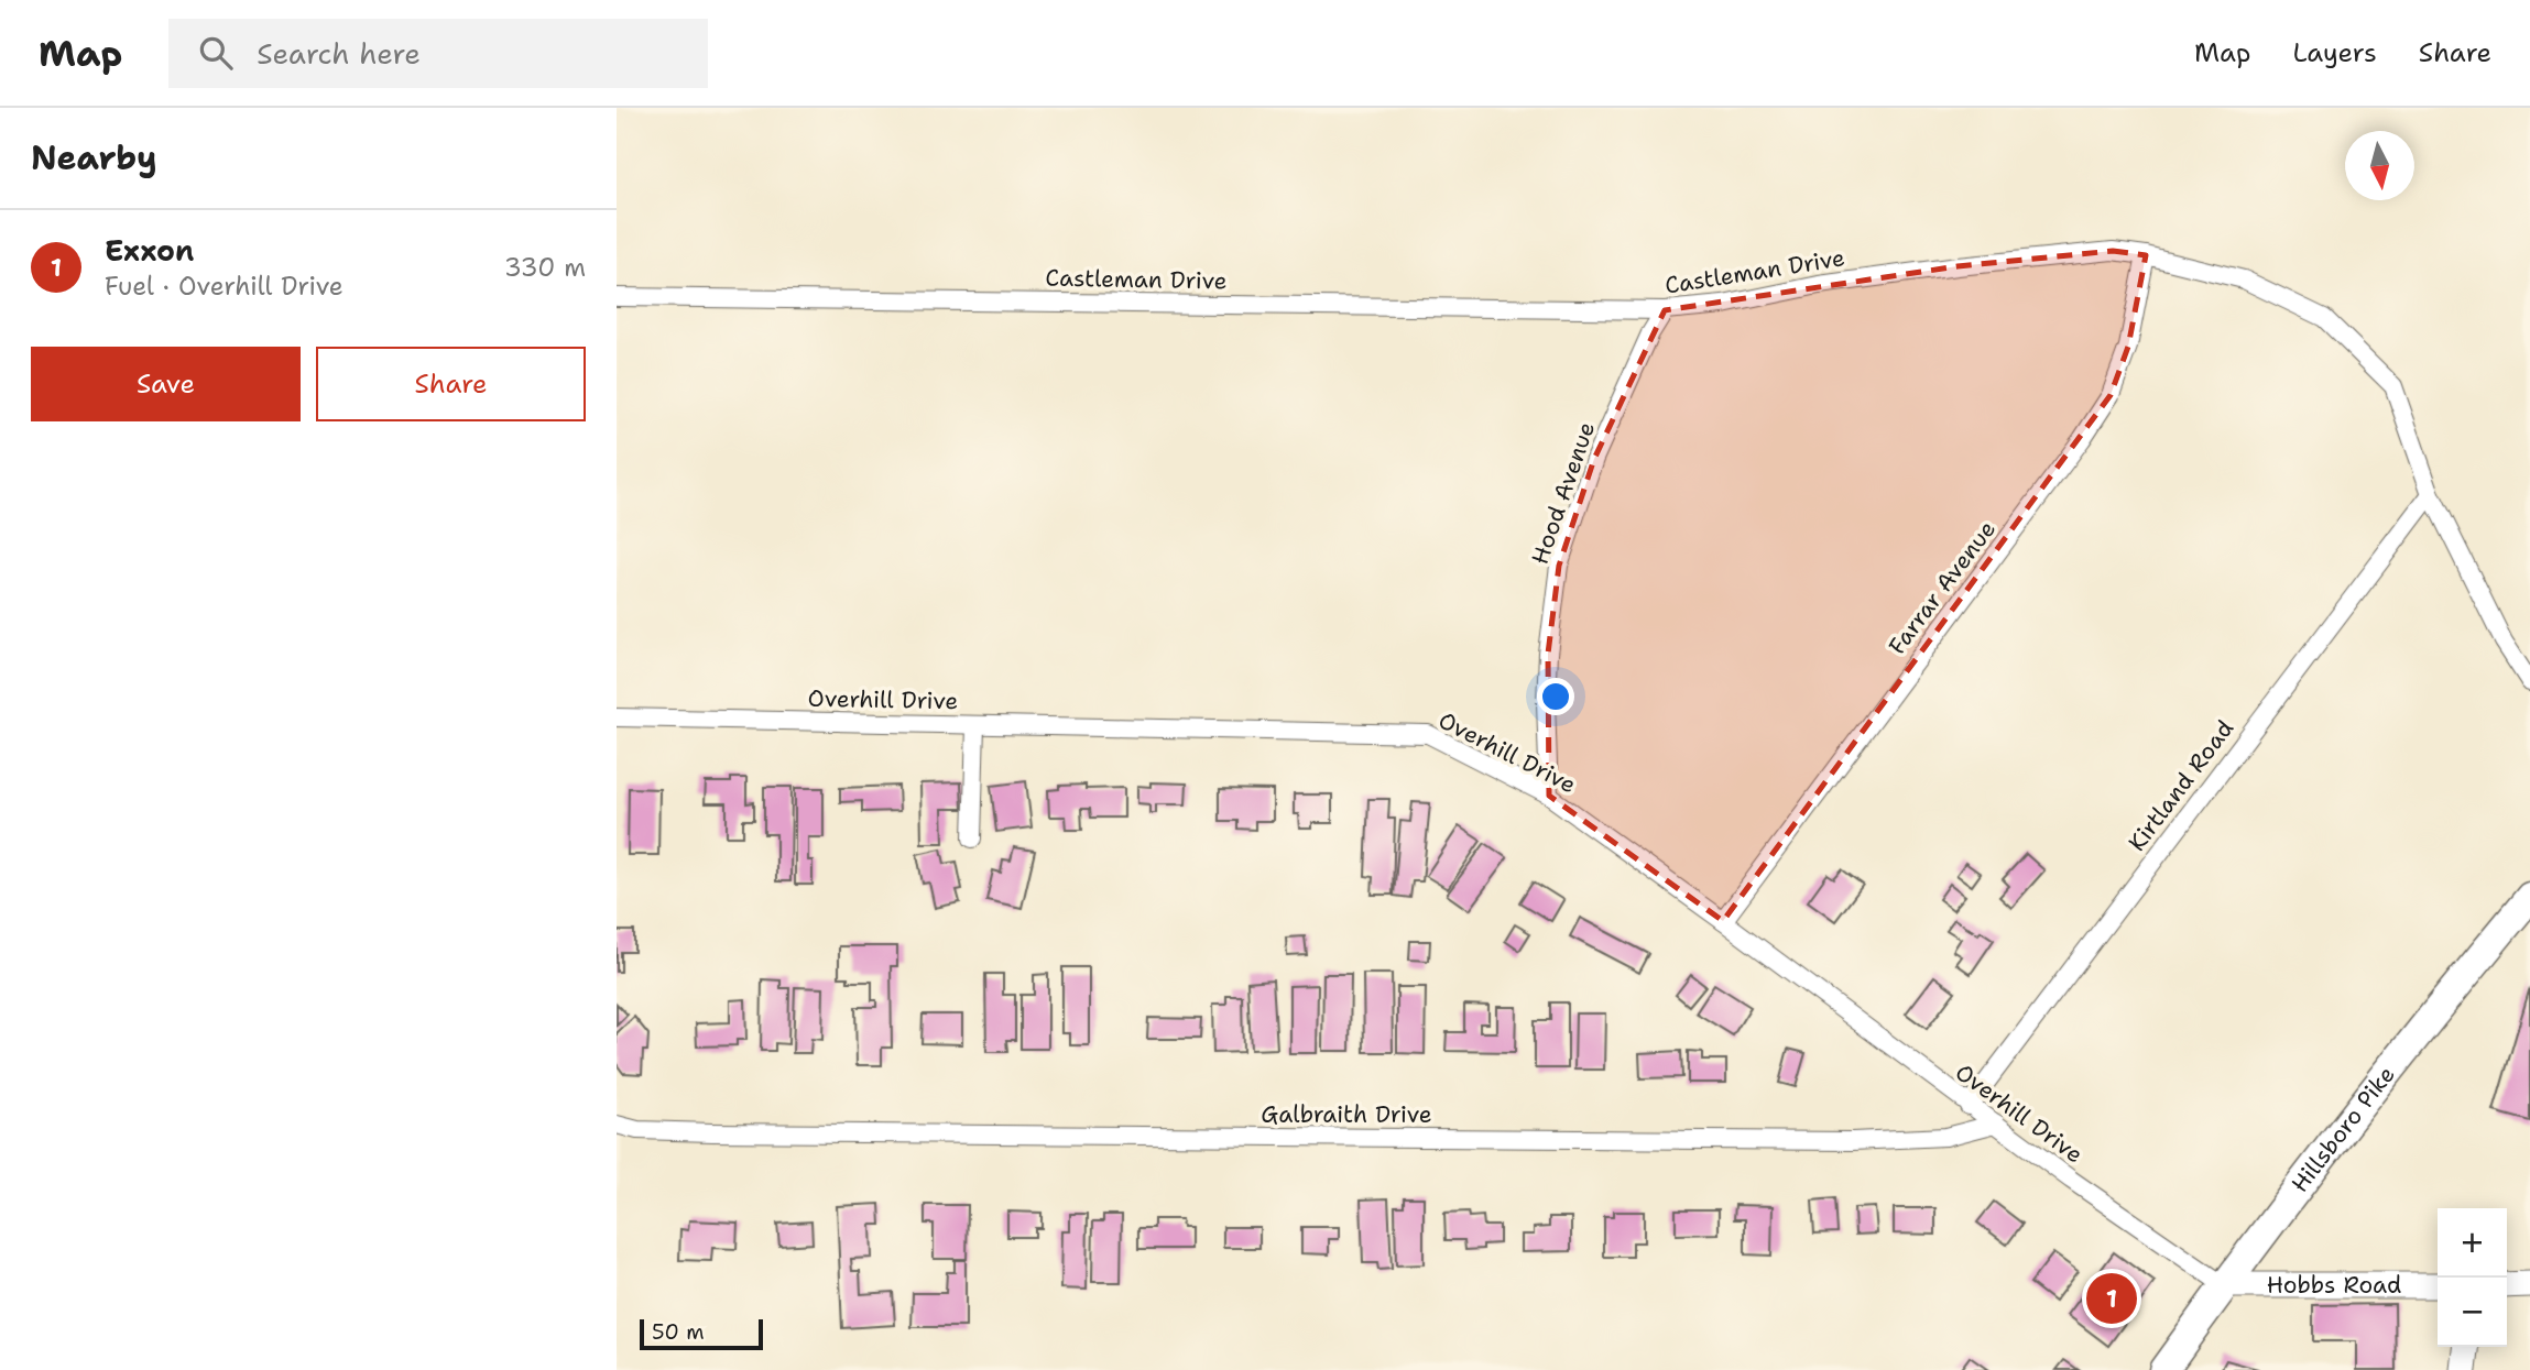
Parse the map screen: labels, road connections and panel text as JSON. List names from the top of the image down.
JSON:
{
  "streets": {
    "main road": ["Hillsboro Pike"],
    "street": [
      "Castleman Drive",
      "Hood Avenue",
      "Farrar Avenue",
      "Overhill Drive",
      "Kirtland Road",
      "Galbraith Drive",
      "Hobbs Road"
    ]
  },
  "crossings": [
    ["Castleman Drive", "Hood Avenue"],
    ["Castleman Drive", "Farrar Avenue"],
    ["Castleman Drive", "Kirtland Road"],
    ["Hood Avenue", "Overhill Drive"],
    ["Farrar Avenue", "Overhill Drive"],
    ["Overhill Drive", "Kirtland Road"],
    ["Overhill Drive", "Galbraith Drive"],
    ["Overhill Drive", "Hillsboro Pike"],
    ["Overhill Drive", "Hobbs Road"],
    ["Hillsboro Pike", "Hobbs Road"]
  ],
  "scale_bar": "50 m",
  "north": "bottom",
  "page": {
    "header": "Map",
    "search": "Search here",
    "nav": ["Map", "Layers", "Share"],
    "heading": "Nearby",
    "list": [
      {
        "mark": "1",
        "name": "Exxon",
        "note": "Fuel · Overhill Drive",
        "value": "330 m"
      }
    ],
    "buttons": ["Save", "Share"],
    "map_buttons": ["+", "−"],
    "pins": "1",
    "scale": "50 m"
  }
}
